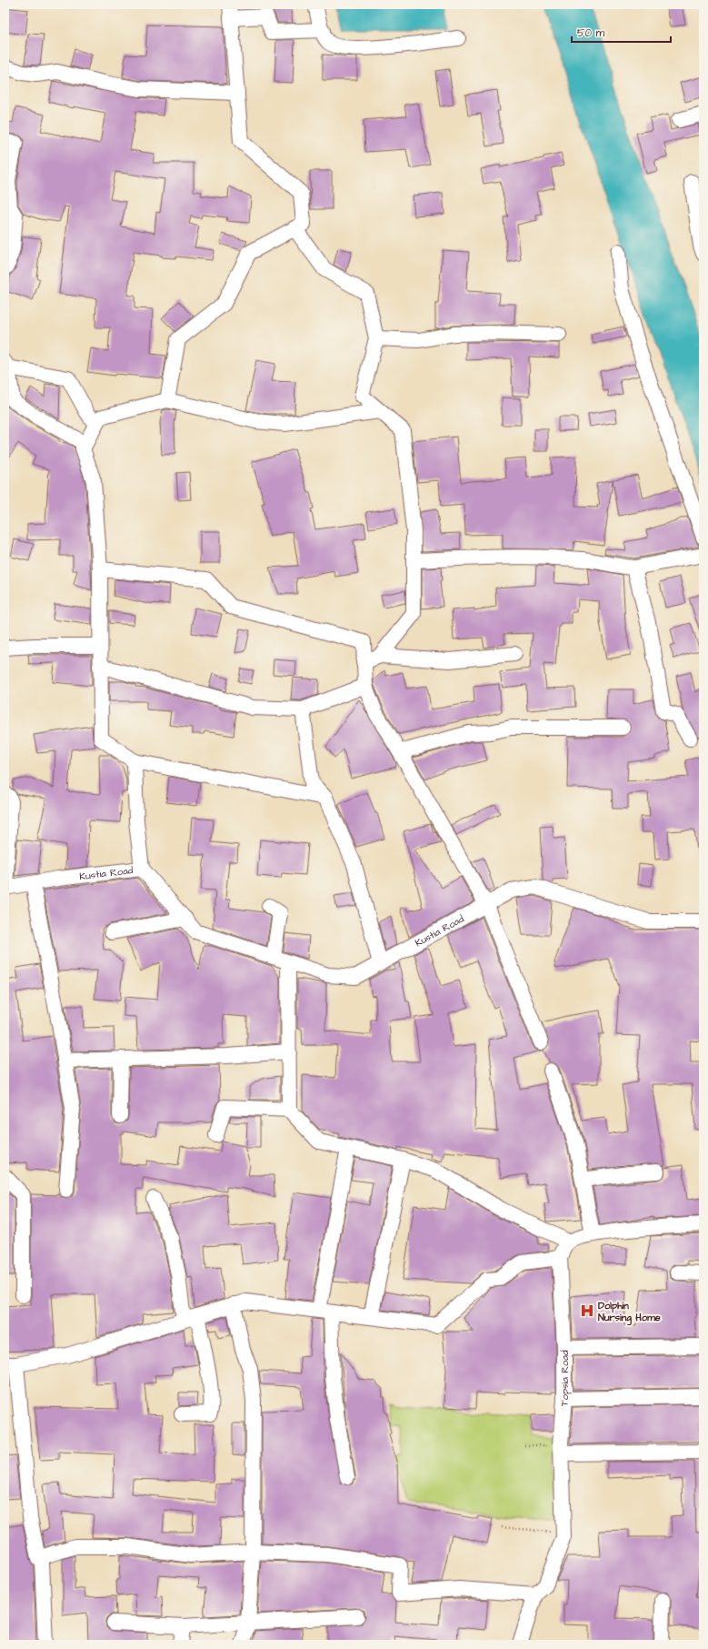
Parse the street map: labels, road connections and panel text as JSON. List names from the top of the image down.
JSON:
{
  "streets": {
    "street": ["Kustia Road", "Topsia Road"]
  },
  "places": {
    "hospital": ["Dolphin Nursing Home"]
  },
  "scale_bar": "50 m"
}
